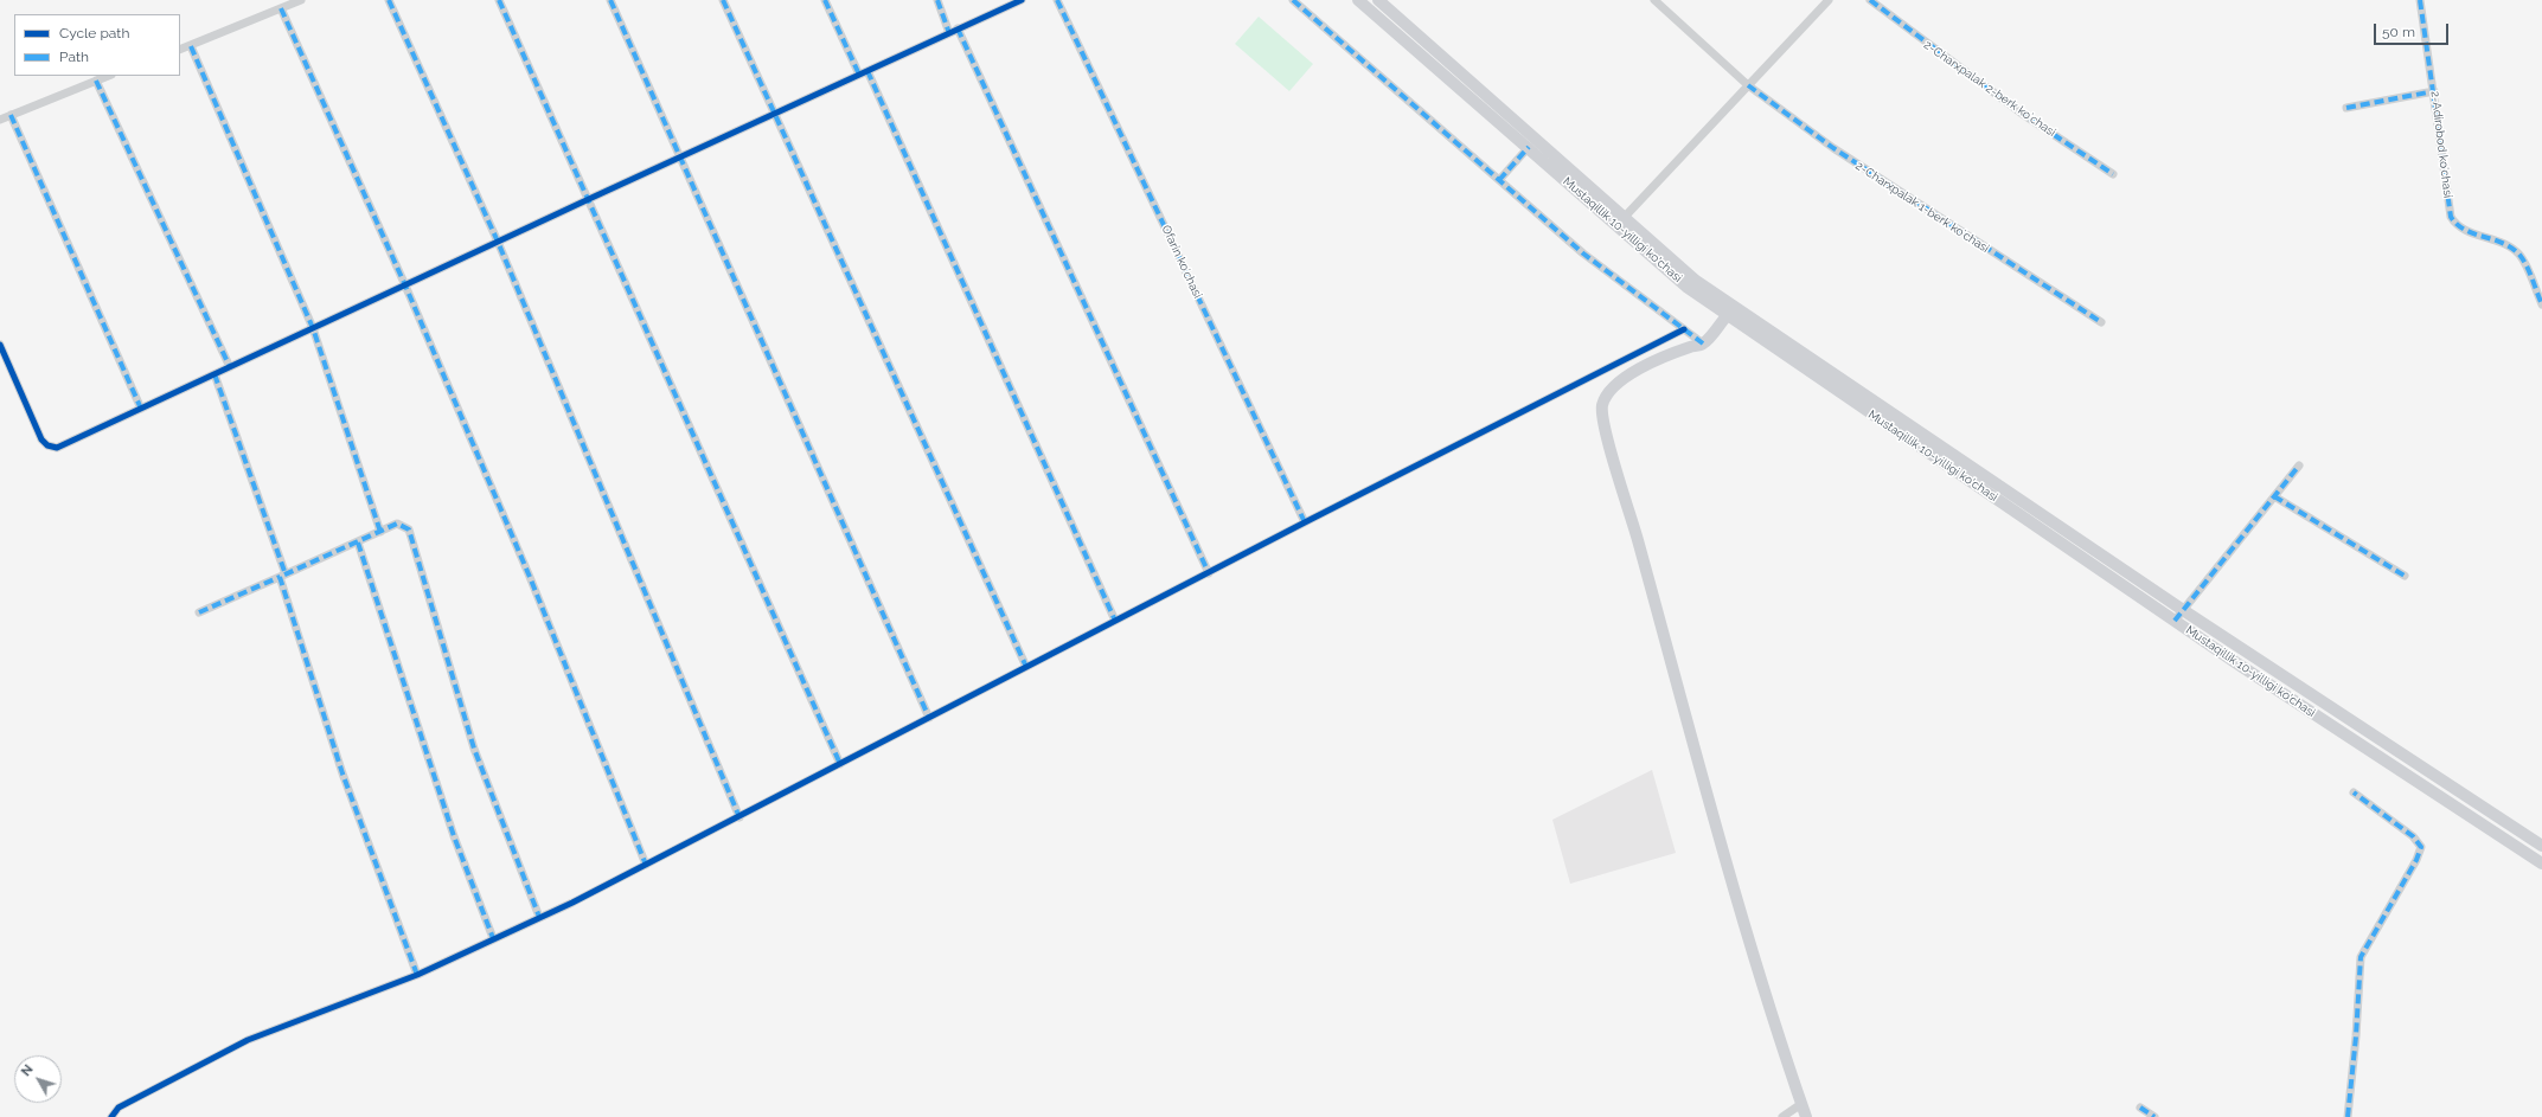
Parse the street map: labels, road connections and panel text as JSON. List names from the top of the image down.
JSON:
{
  "streets": {
    "main road": ["Mustaqillik 10-yilligi ko'chasi"],
    "street": [
      "2-Charxpalak 2-berk koʻchasi",
      "2-Adirobod koʻchasi",
      "2-Charxpalak 1-berk koʻchasi",
      "Ofarin koʻchasi"
    ]
  },
  "legend": ["Cycle path", "Path"],
  "scale_bar": "50 m",
  "north": "top left"
}
